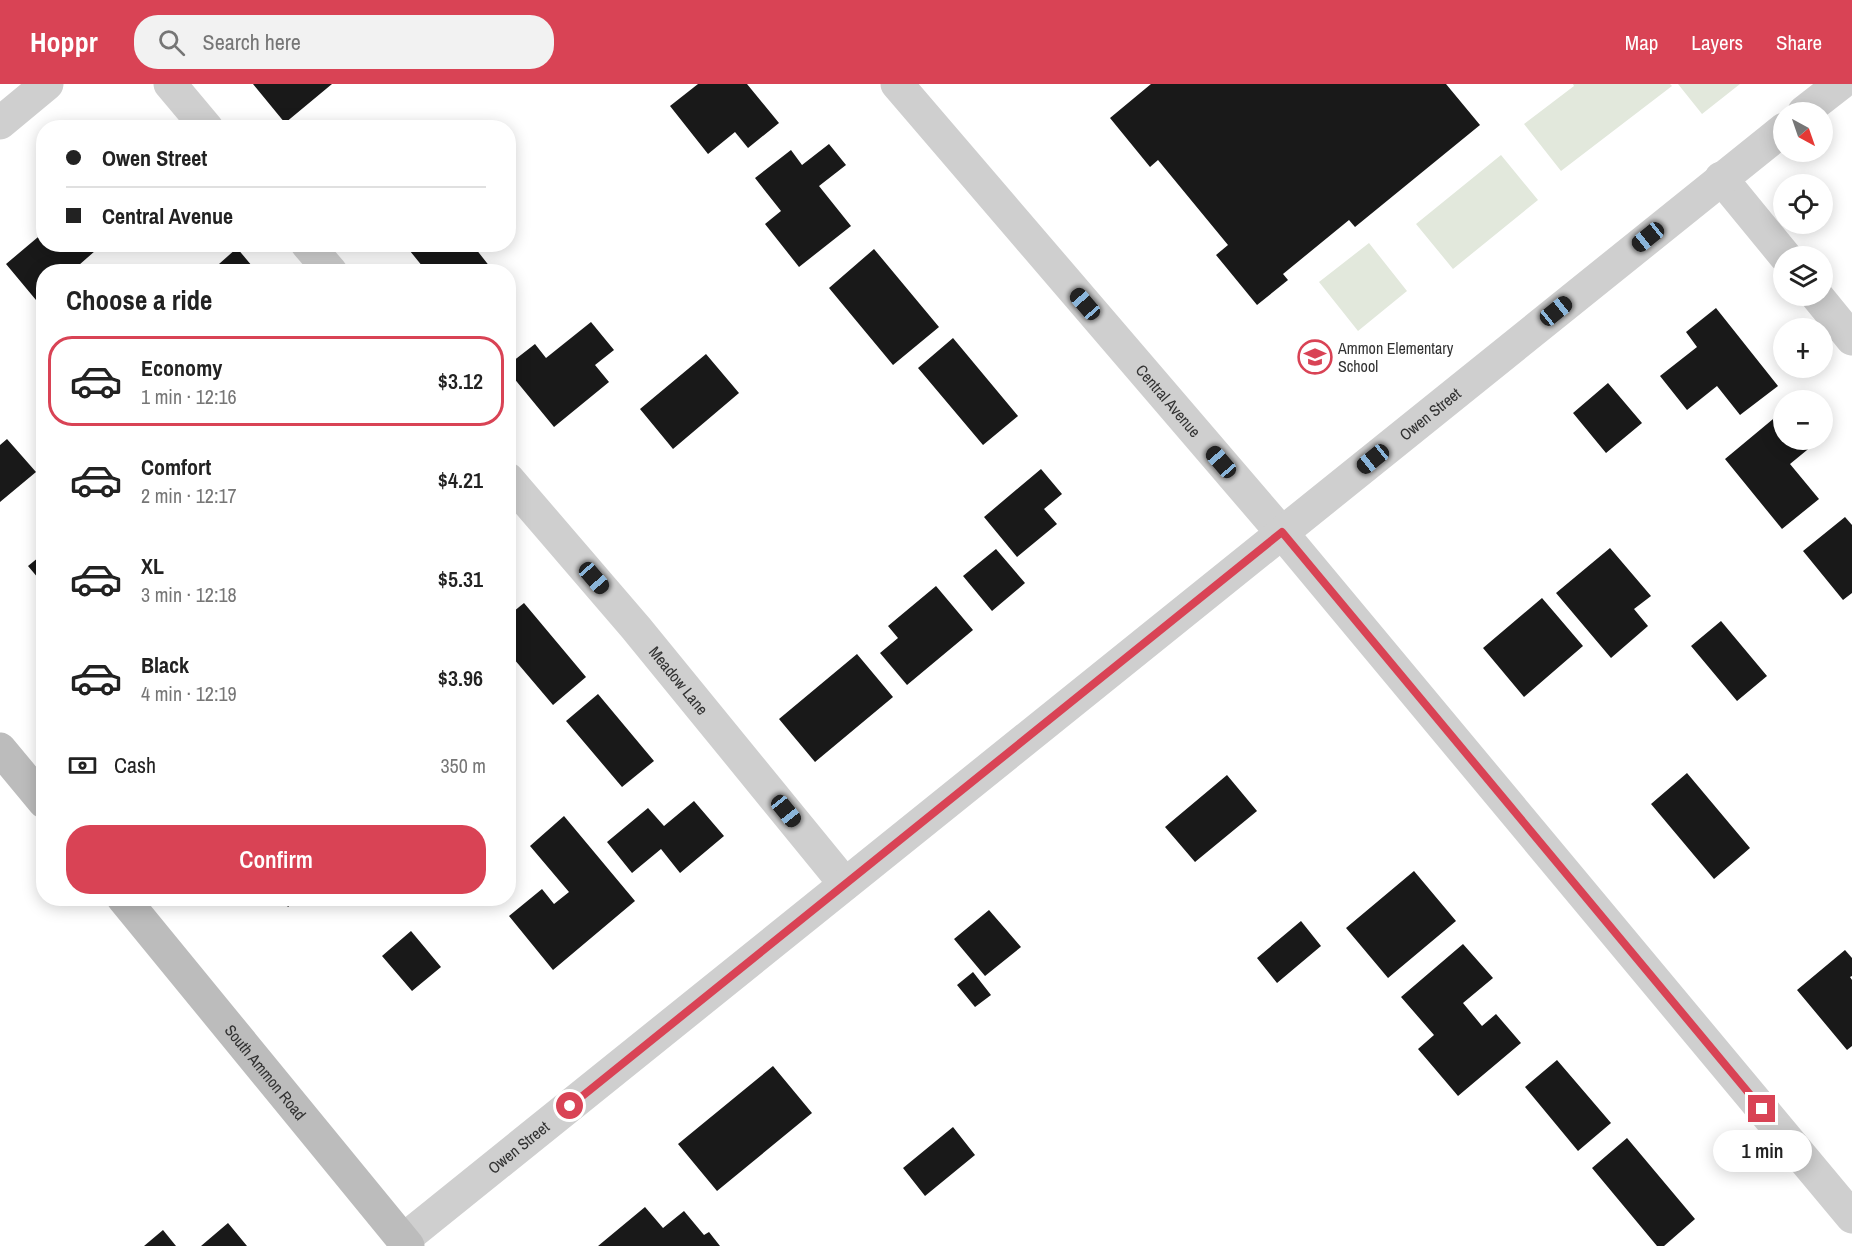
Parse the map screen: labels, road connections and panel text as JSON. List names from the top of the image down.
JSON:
{
  "streets": {
    "main road": ["South Ammon Road"],
    "street": ["Central Avenue", "Owen Street", "Meadow Lane"]
  },
  "crossings": [
    ["Central Avenue", "Owen Street"],
    ["Owen Street", "Meadow Lane"],
    ["Owen Street", "South Ammon Road"]
  ],
  "places": {
    "school or university": ["Ammon Elementary School"]
  },
  "north": "bottom right",
  "page": {
    "header": "Hoppr",
    "search": "Search here",
    "nav": ["Map", "Layers", "Share"],
    "map_buttons": ["+", "−"],
    "banner": ["Owen Street", "Central Avenue"],
    "heading": "Choose a ride",
    "list": [
      {
        "name": "Economy",
        "note": "1 min · 12:16",
        "value": "$3.12"
      },
      {
        "name": "Comfort",
        "note": "2 min · 12:17",
        "value": "$4.21"
      },
      {
        "name": "XL",
        "note": "3 min · 12:18",
        "value": "$5.31"
      },
      {
        "name": "Black",
        "note": "4 min · 12:19",
        "value": "$3.96"
      }
    ],
    "pay": ["Cash", "350 m"],
    "buttons": "Confirm",
    "bubble": "1 min"
  }
}
